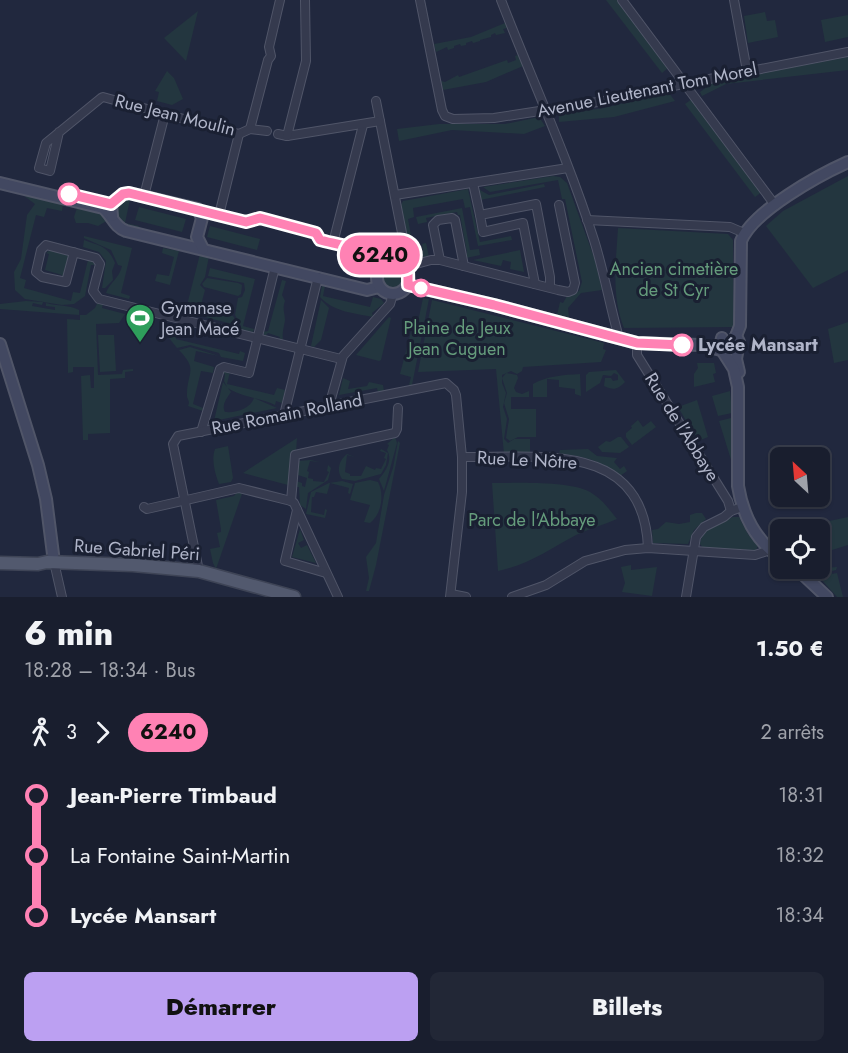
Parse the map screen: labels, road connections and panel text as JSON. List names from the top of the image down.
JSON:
{
  "streets": {
    "main road": ["Rue Gabriel Péri"],
    "street": [
      "Avenue Lieutenant Tom Morel",
      "Rue Jean Moulin",
      "Rue Romain Rolland",
      "Rue de l’Abbaye",
      "Rue Le Nôtre"
    ]
  },
  "crossings": [
    ["Rue Romain Rolland", "Rue Le Nôtre"]
  ],
  "parks": ["Ancien cimetière de St Cyr", "Plaine de Jeux Jean Cuguen", "Parc de l'Abbaye"],
  "places": {
    "sports": ["Gymnase Jean Macé"],
    "other": ["Lycée Mansart"]
  },
  "lines": ["bus line 6240"],
  "north": "top left",
  "page": {
    "on_map": "6240",
    "heading": ["6 min", "18:28 – 18:34 · Bus", "1.50 €"],
    "legs": ["3", "6240", "2 arrêts"],
    "list": [
      {
        "name": "Jean-Pierre Timbaud",
        "value": "18:31"
      },
      {
        "name": "La Fontaine Saint-Martin",
        "value": "18:32"
      },
      {
        "name": "Lycée Mansart",
        "value": "18:34"
      }
    ],
    "buttons": ["Démarrer", "Billets"]
  }
}
